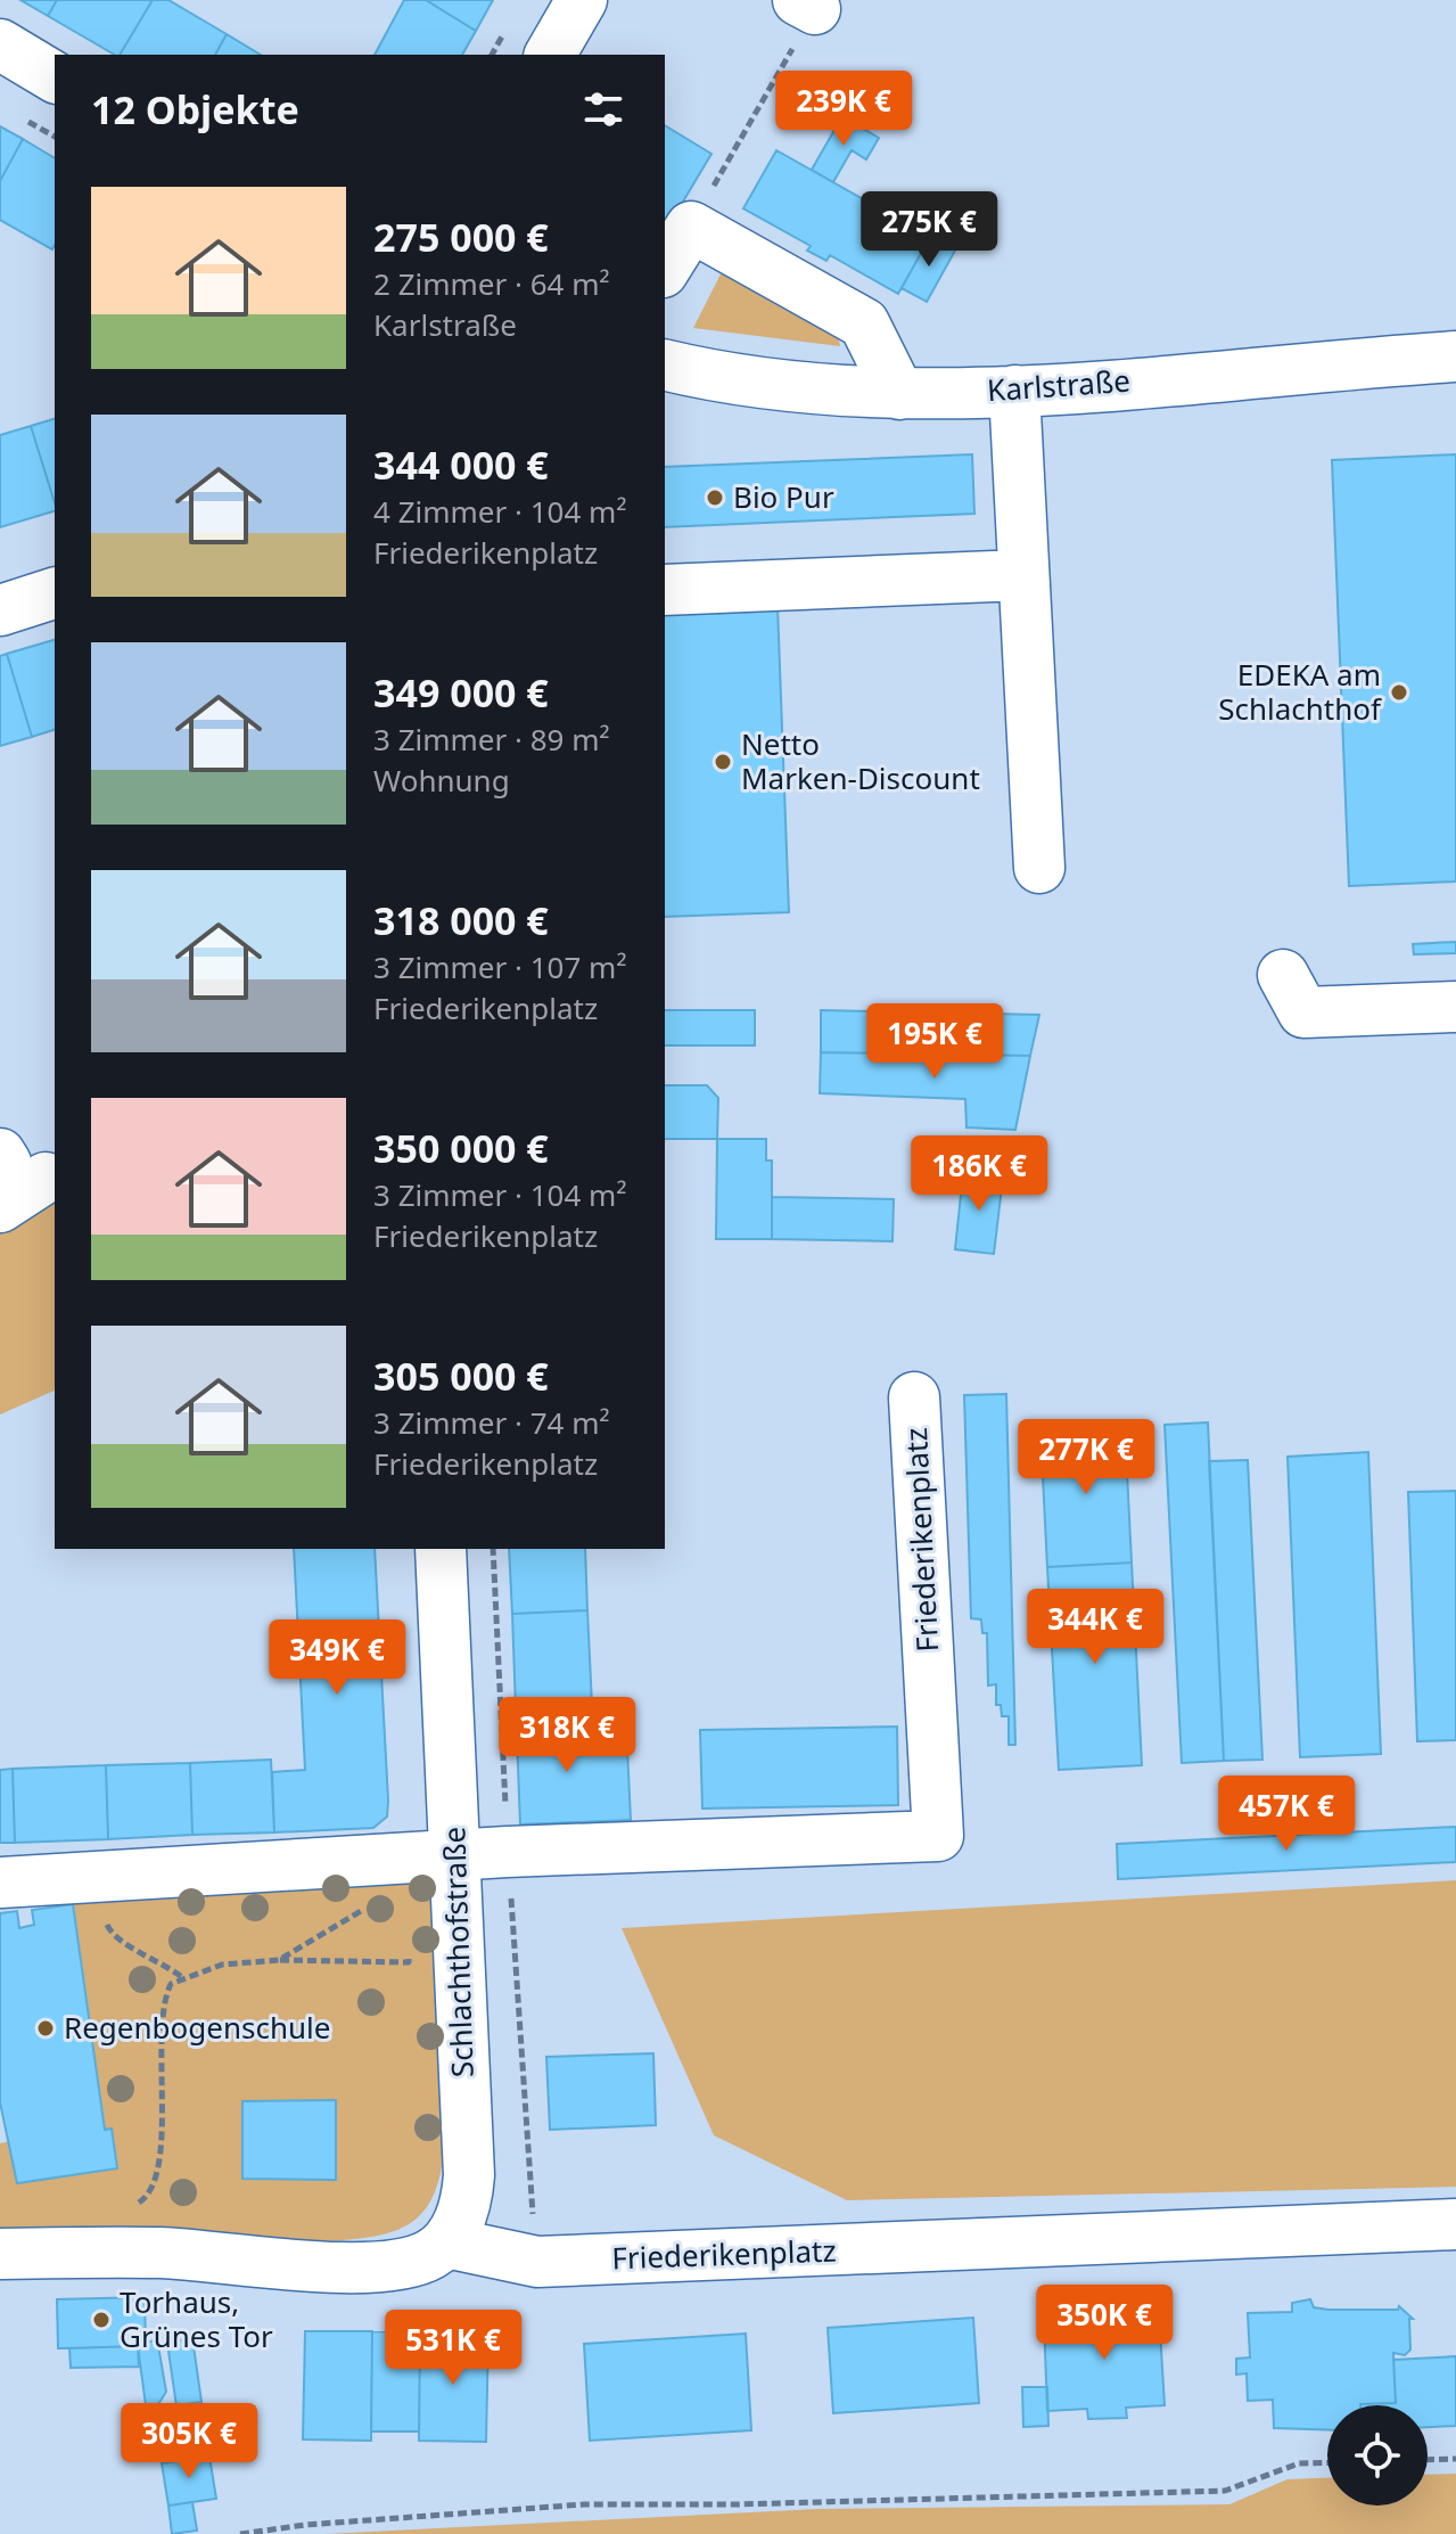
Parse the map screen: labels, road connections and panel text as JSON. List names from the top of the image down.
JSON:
{
  "streets": {
    "street": ["Karlstraße", "Friederikenplatz", "Schlachthofstraße"]
  },
  "crossings": [
    ["Friederikenplatz", "Schlachthofstraße"]
  ],
  "places": [
    "Bio Pur",
    "EDEKA am Schlachthof",
    "Netto Marken-Discount",
    "Regenbogenschule",
    "Torhaus, Grünes Tor"
  ],
  "page": {
    "heading": "12 Objekte",
    "price": [
      "239K €",
      "275K €",
      "195K €",
      "186K €",
      "277K €",
      "344K €",
      "349K €",
      "318K €",
      "457K €",
      "350K €",
      "531K €",
      "305K €"
    ],
    "list": [
      {
        "name": "275 000 €",
        "note": "2 Zimmer · 64 m² · Karlstraße"
      },
      {
        "name": "344 000 €",
        "note": "4 Zimmer · 104 m² · Friederikenplatz"
      },
      {
        "name": "349 000 €",
        "note": "3 Zimmer · 89 m² · Wohnung"
      },
      {
        "name": "318 000 €",
        "note": "3 Zimmer · 107 m² · Friederikenplatz"
      },
      {
        "name": "350 000 €",
        "note": "3 Zimmer · 104 m² · Friederikenplatz"
      },
      {
        "name": "305 000 €",
        "note": "3 Zimmer · 74 m² · Friederikenplatz"
      }
    ]
  }
}
